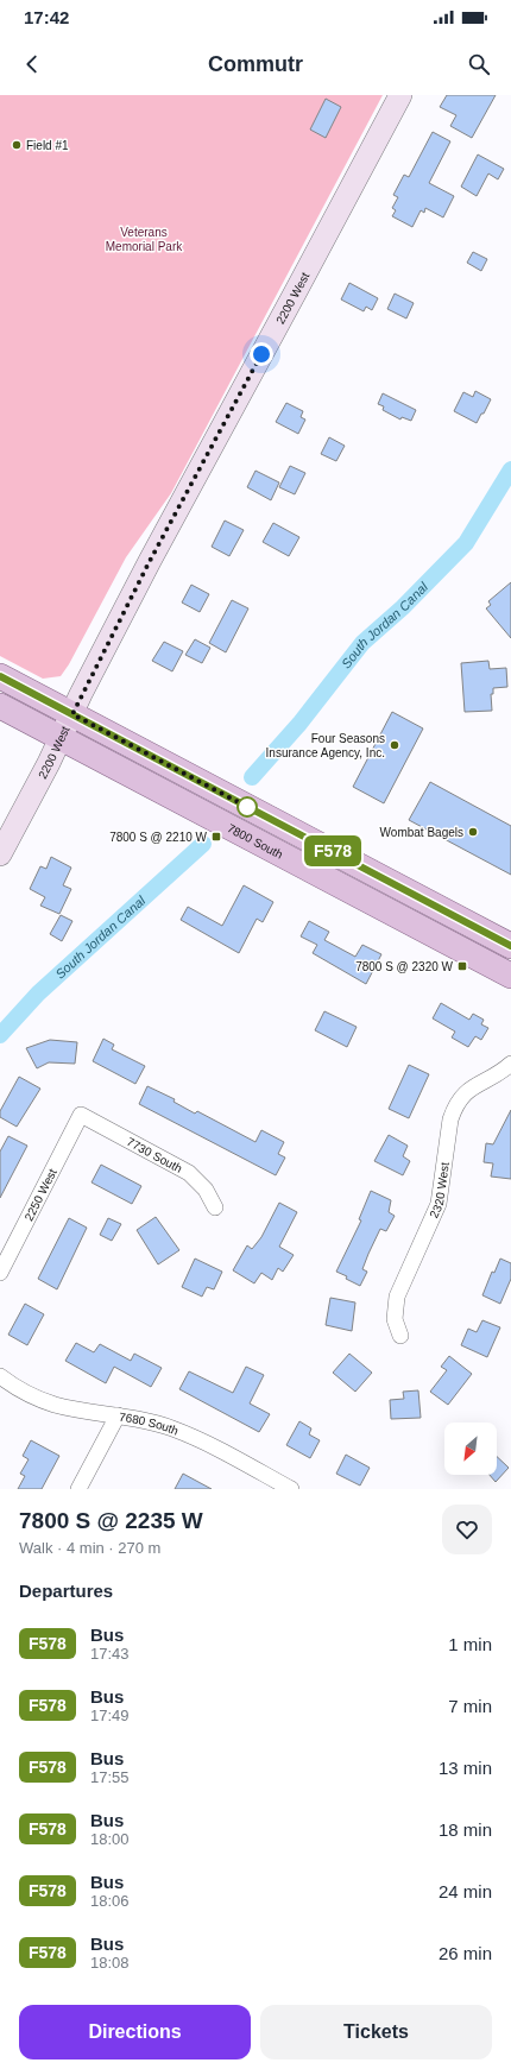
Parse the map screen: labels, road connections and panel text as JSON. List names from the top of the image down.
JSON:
{
  "streets": {
    "main road": ["7800 South"],
    "street": [
      "2200 West",
      "7730 South",
      "2320 West",
      "2250 West",
      "7680 South"
    ]
  },
  "crossings": [
    ["2200 West", "7800 South"],
    ["7730 South", "2250 West"]
  ],
  "water": ["South Jordan Canal"],
  "parks": ["Veterans Memorial Park"],
  "places": {
    "other": ["Field #1", "Four Seasons Insurance Agency, Inc.", "Wombat Bagels"],
    "transit": ["7800 S @ 2210 W", "7800 S @ 2320 W"]
  },
  "lines": ["bus line F578"],
  "north": "bottom left",
  "page": {
    "status": "17:42",
    "header": "Commutr",
    "on_map": "F578",
    "heading": [
      ["7800 S @ 2235 W", "Walk · 4 min · 270 m"],
      "Departures"
    ],
    "list": [
      {
        "mark": "F578",
        "name": "Bus",
        "note": "17:43",
        "value": "1 min"
      },
      {
        "mark": "F578",
        "name": "Bus",
        "note": "17:49",
        "value": "7 min"
      },
      {
        "mark": "F578",
        "name": "Bus",
        "note": "17:55",
        "value": "13 min"
      },
      {
        "mark": "F578",
        "name": "Bus",
        "note": "18:00",
        "value": "18 min"
      },
      {
        "mark": "F578",
        "name": "Bus",
        "note": "18:06",
        "value": "24 min"
      },
      {
        "mark": "F578",
        "name": "Bus",
        "note": "18:08",
        "value": "26 min"
      }
    ],
    "buttons": ["Directions", "Tickets"]
  }
}
